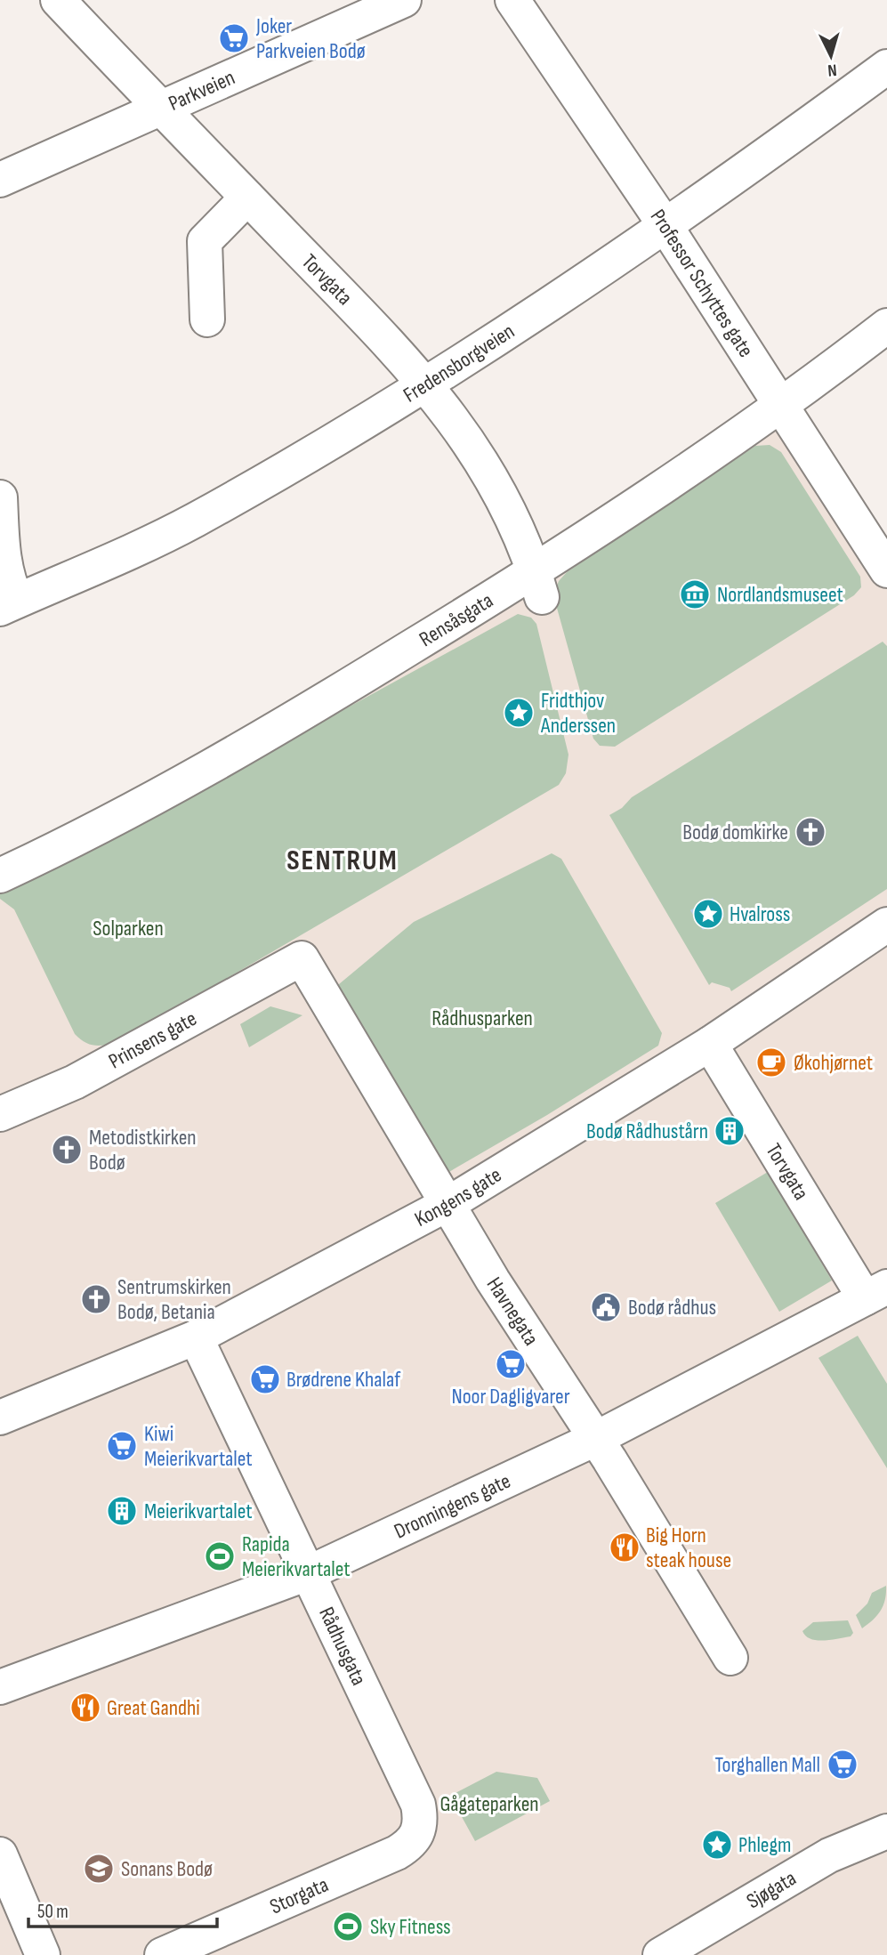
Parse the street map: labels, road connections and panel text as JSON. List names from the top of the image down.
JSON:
{
  "streets": {
    "street": [
      "Parkveien",
      "Torvgata",
      "Professor Schyttes gate",
      "Fredensborgveien",
      "Rensåsgata",
      "Prinsens gate",
      "Kongens gate",
      "Havnegata",
      "Dronningens gate",
      "Rådhusgata",
      "Sjøgata",
      "Storgata"
    ]
  },
  "crossings": [
    ["Parkveien", "Torvgata"],
    ["Torvgata", "Fredensborgveien"],
    ["Torvgata", "Rensåsgata"],
    ["Torvgata", "Kongens gate"],
    ["Torvgata", "Dronningens gate"],
    ["Professor Schyttes gate", "Fredensborgveien"],
    ["Professor Schyttes gate", "Rensåsgata"],
    ["Prinsens gate", "Havnegata"],
    ["Kongens gate", "Havnegata"],
    ["Kongens gate", "Rådhusgata"],
    ["Havnegata", "Dronningens gate"],
    ["Dronningens gate", "Rådhusgata"],
    ["Rådhusgata", "Storgata"]
  ],
  "districts": ["SENTRUM"],
  "parks": ["Solparken", "Rådhusparken", "Gågateparken"],
  "places": {
    "supermarket": [
      "Joker Parkveien Bodø",
      "Noor Dagligvarer",
      "Brødrene Khalaf",
      "Kiwi Meierikvartalet",
      "Torghallen Mall"
    ],
    "museum": ["Nordlandsmuseet"],
    "place": ["Fridthjov Anderssen", "Hvalross", "Phlegm"],
    "church": ["Bodø domkirke", "Metodistkirken Bodø", "Sentrumskirken Bodø, Betania"],
    "cafe": ["Økohjørnet"],
    "building": ["Bodø Rådhustårn", "Meierikvartalet"],
    "public building": ["Bodø rådhus"],
    "restaurant": ["Big Horn steak house", "Great Gandhi"],
    "sports": ["Rapida Meierikvartalet", "Sky Fitness"],
    "school or university": ["Sonans Bodø"]
  },
  "scale_bar": "50 m",
  "north": "bottom"
}
